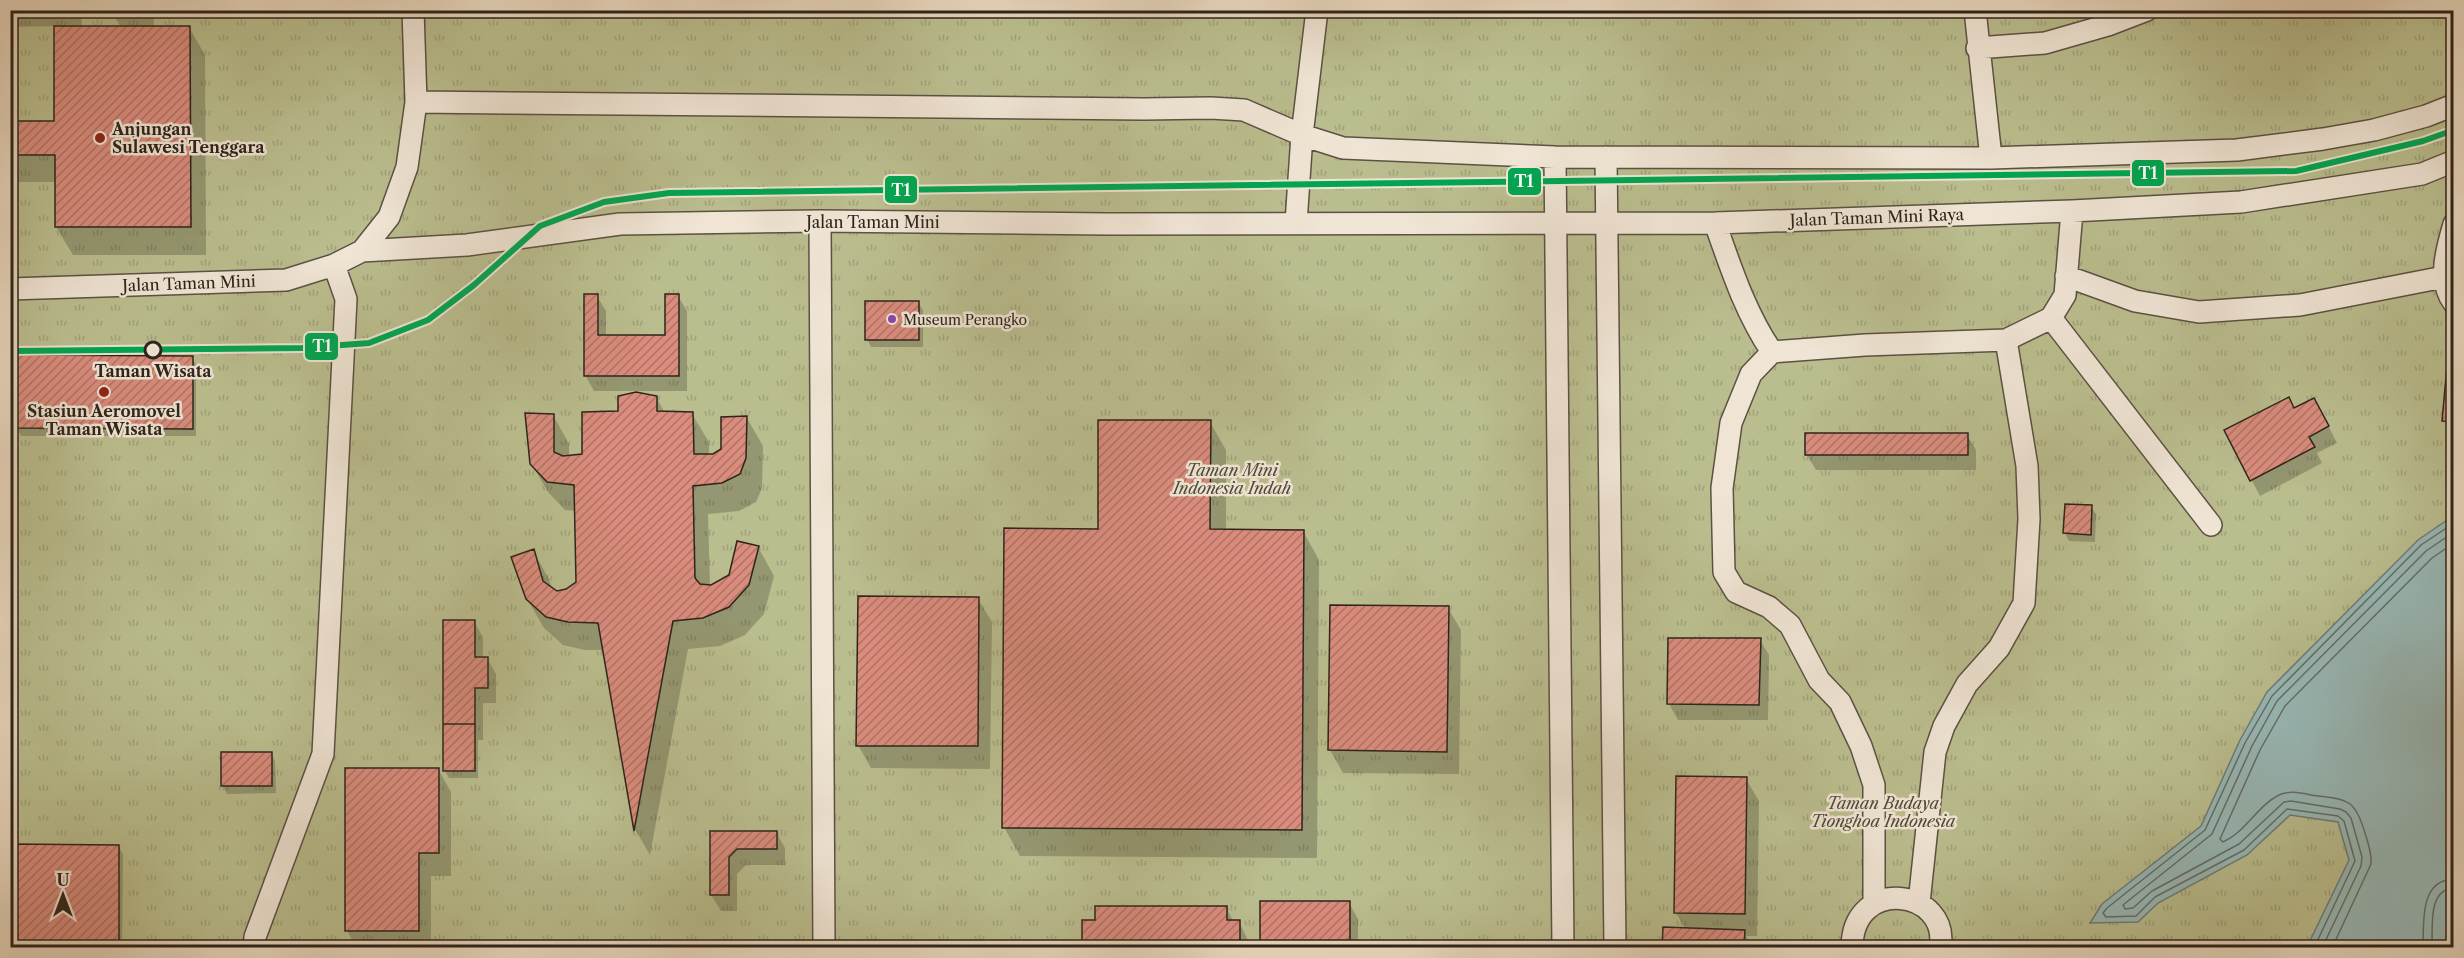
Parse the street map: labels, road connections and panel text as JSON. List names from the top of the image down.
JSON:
{
  "streets": {
    "lane": ["Jalan Taman Mini Raya", "Jalan Taman Mini"]
  },
  "crossings": [
    ["Jalan Taman Mini Raya", "Jalan Taman Mini"]
  ],
  "parks": ["Taman Mini Indonesia Indah", "Taman Budaya Tionghoa Indonesia"],
  "places": [
    "Anjungan Sulawesi Tenggara",
    "Museum Perangko",
    "Taman Wisata",
    "Stasiun Aeromovel Taman Wisata"
  ],
  "lines": ["transit line T1"],
  "north": "top"
}
